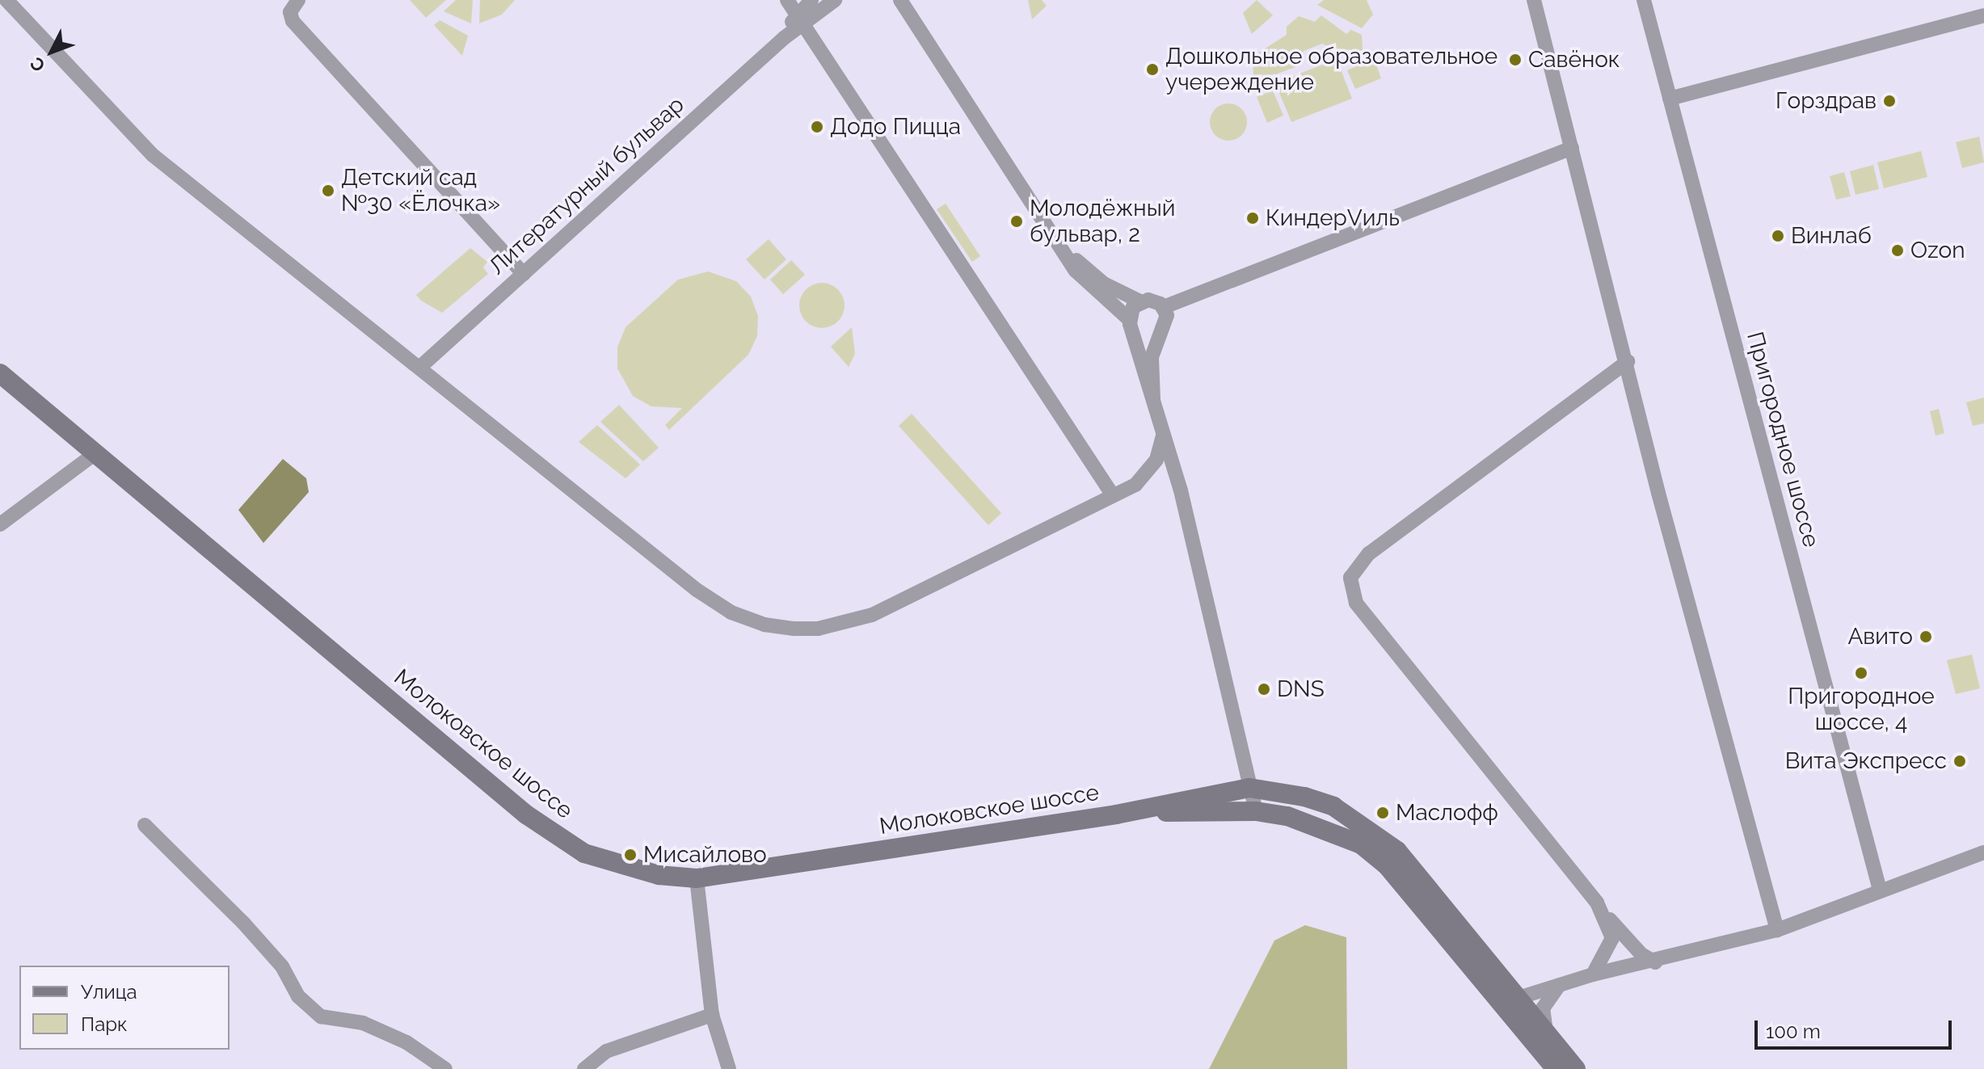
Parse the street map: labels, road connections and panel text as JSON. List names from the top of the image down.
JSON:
{
  "streets": {
    "main road": ["Молоковское шоссе"],
    "street": ["Литературный бульвар", "Пригородное шоссе"]
  },
  "places": [
    "Савёнок",
    "Дошкольное образовательное учереждение",
    "Горздрав",
    "Додо Пицца",
    "Детский сад №30 «Ёлочка»",
    "КиндерVиль",
    "Молодёжный бульвар, 2",
    "Винлаб",
    "Ozon",
    "Авито",
    "Пригородное шоссе, 4",
    "DNS",
    "Вита Экспресс",
    "Маслофф",
    "Мисайлово"
  ],
  "legend": ["Улица", "Парк"],
  "scale_bar": "100 m",
  "north": "bottom left"
}
